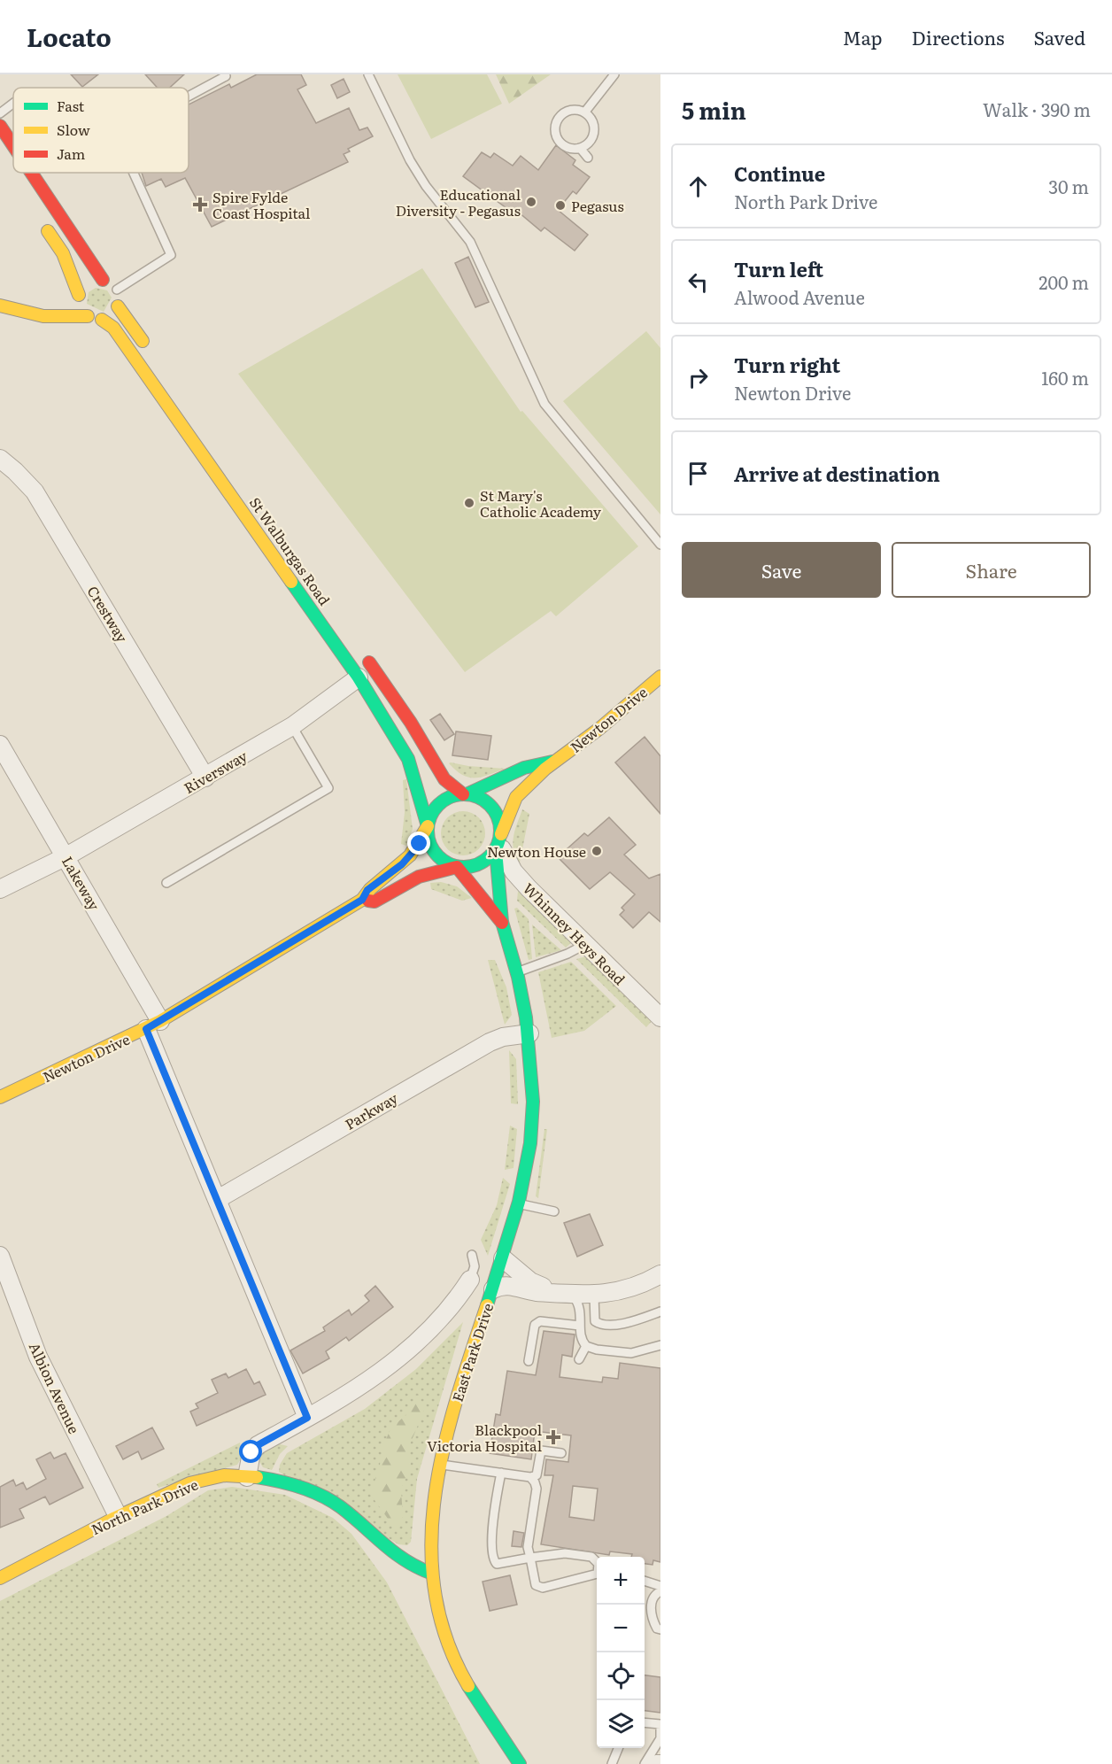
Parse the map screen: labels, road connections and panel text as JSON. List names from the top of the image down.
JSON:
{
  "streets": {
    "main road": [
      "St Walburgas Road",
      "Newton Drive",
      "East Park Drive",
      "North Park Drive"
    ],
    "street": [
      "Crestway",
      "Riversway",
      "Lakeway",
      "Whinney Heys Road",
      "Parkway",
      "Albion Avenue"
    ]
  },
  "crossings": [
    ["St Walburgas Road", "Newton Drive"],
    ["St Walburgas Road", "Riversway"],
    ["St Walburgas Road", "Whinney Heys Road"],
    ["Crestway", "Riversway"],
    ["Newton Drive", "Lakeway"],
    ["Newton Drive", "Whinney Heys Road"],
    ["Riversway", "Lakeway"],
    ["Lakeway", "Parkway"],
    ["Albion Avenue", "North Park Drive"]
  ],
  "places": {
    "other": [
      "Educational Diversity - Pegasus",
      "Pegasus",
      "St Mary's Catholic Academy",
      "Newton House"
    ],
    "health": ["Spire Fylde Coast Hospital", "Blackpool Victoria Hospital"]
  },
  "legend": ["Fast", "Slow", "Jam"],
  "page": {
    "header": "Locato",
    "nav": ["Map", "Directions", "Saved"],
    "heading": ["5 min", "Walk · 390 m"],
    "list": [
      ["Continue", "North Park Drive", "30 m"],
      ["Turn left", "Alwood Avenue", "200 m"],
      ["Turn right", "Newton Drive", "160 m"],
      "Arrive at destination"
    ],
    "buttons": ["Save", "Share"],
    "map_buttons": ["+", "−"]
  }
}
